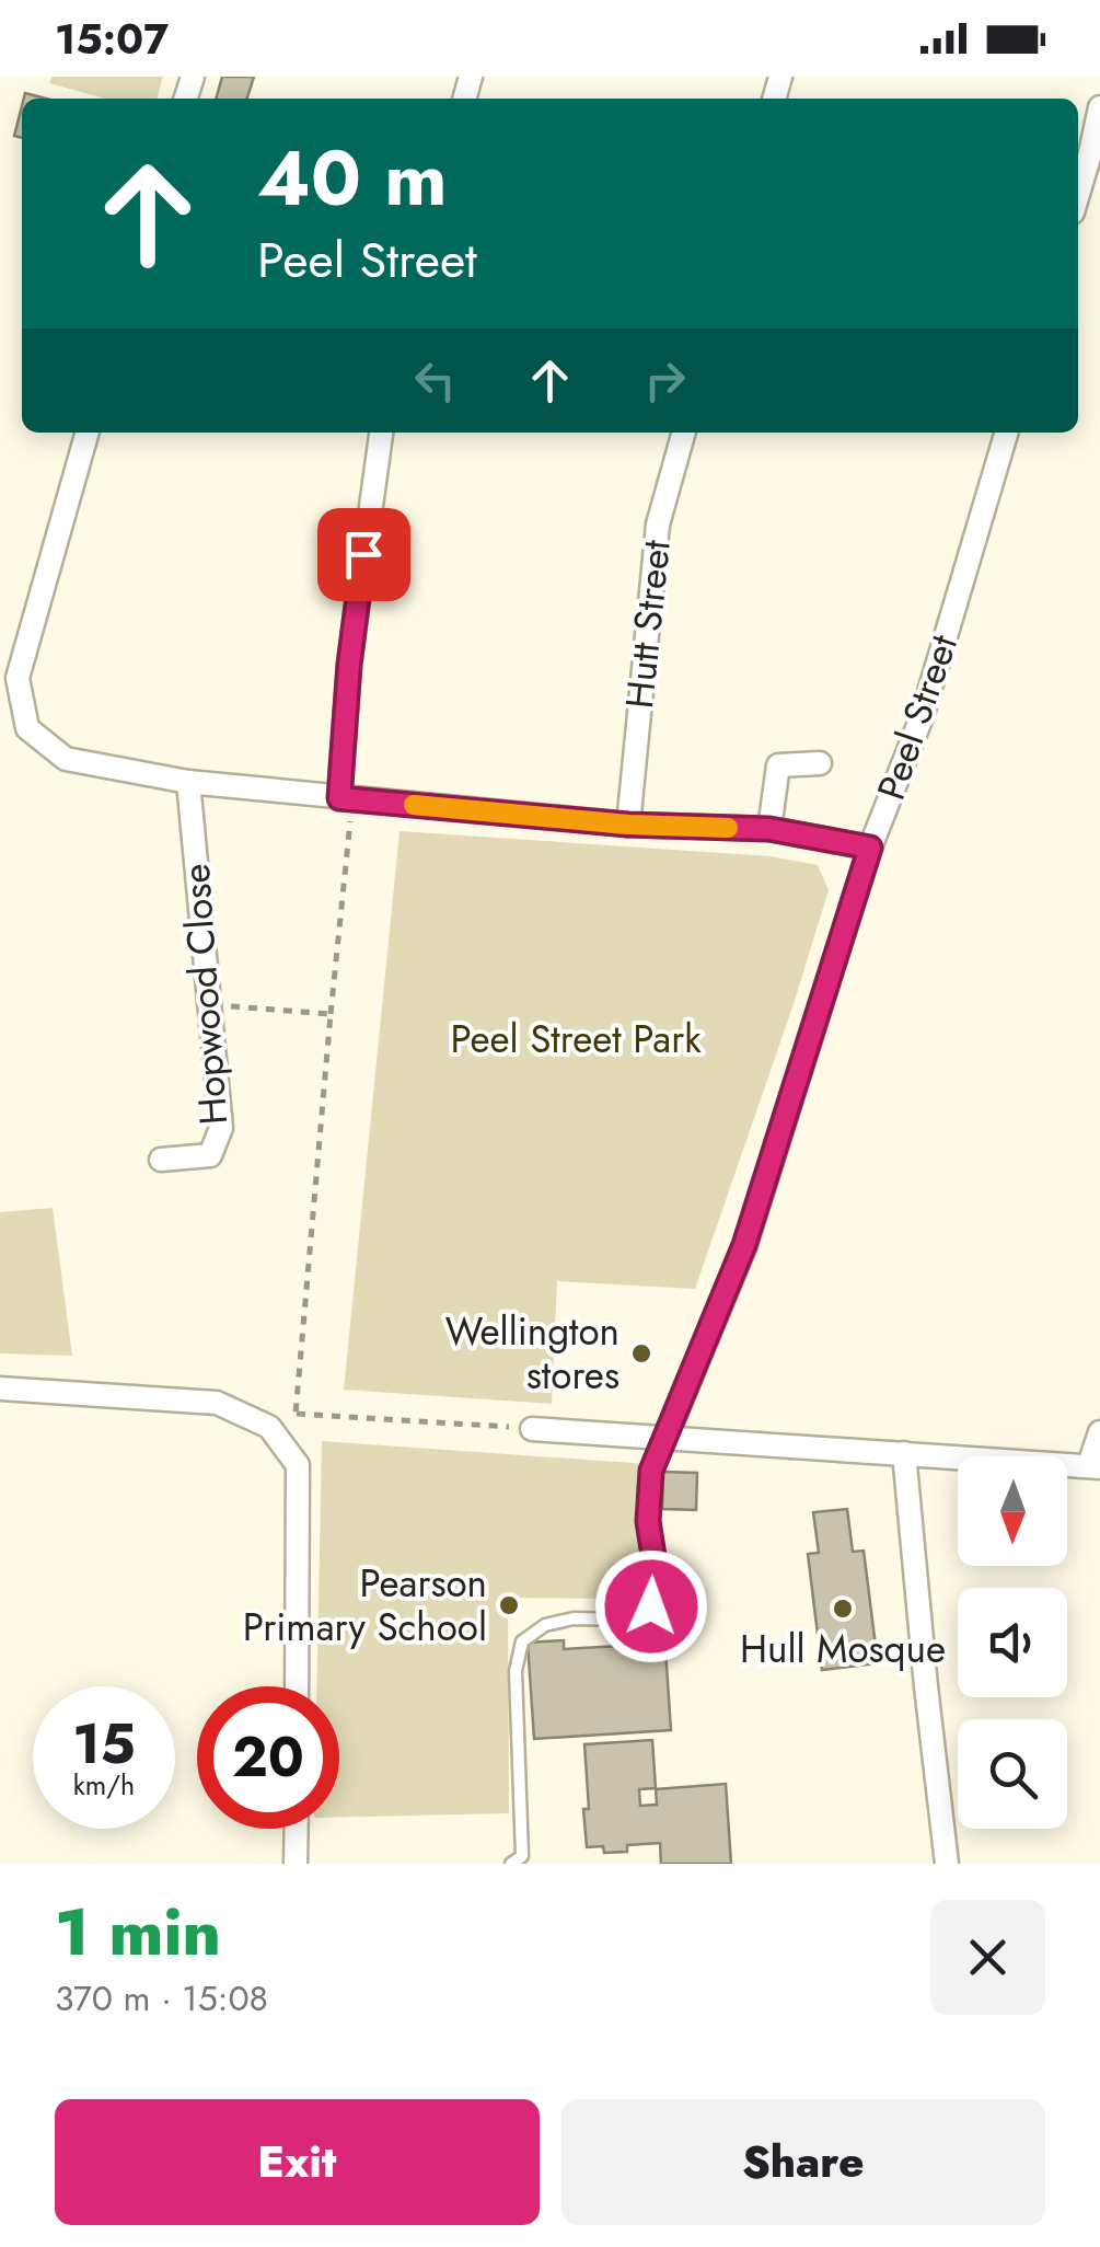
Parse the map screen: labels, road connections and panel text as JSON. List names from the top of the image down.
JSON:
{
  "streets": {
    "street": ["Hutt Street", "Peel Street", "Hopwood Close"]
  },
  "parks": ["Peel Street Park"],
  "places": ["Wellington stores", "Pearson Primary School", "Hull Mosque"],
  "north": "bottom",
  "page": {
    "status": "15:07",
    "turn": ["40 m", "Peel Street"],
    "speed": "15 km/h",
    "limit": "20",
    "heading": ["1 min", "370 m · 15:08"],
    "buttons": ["Exit", "Share"]
  }
}
